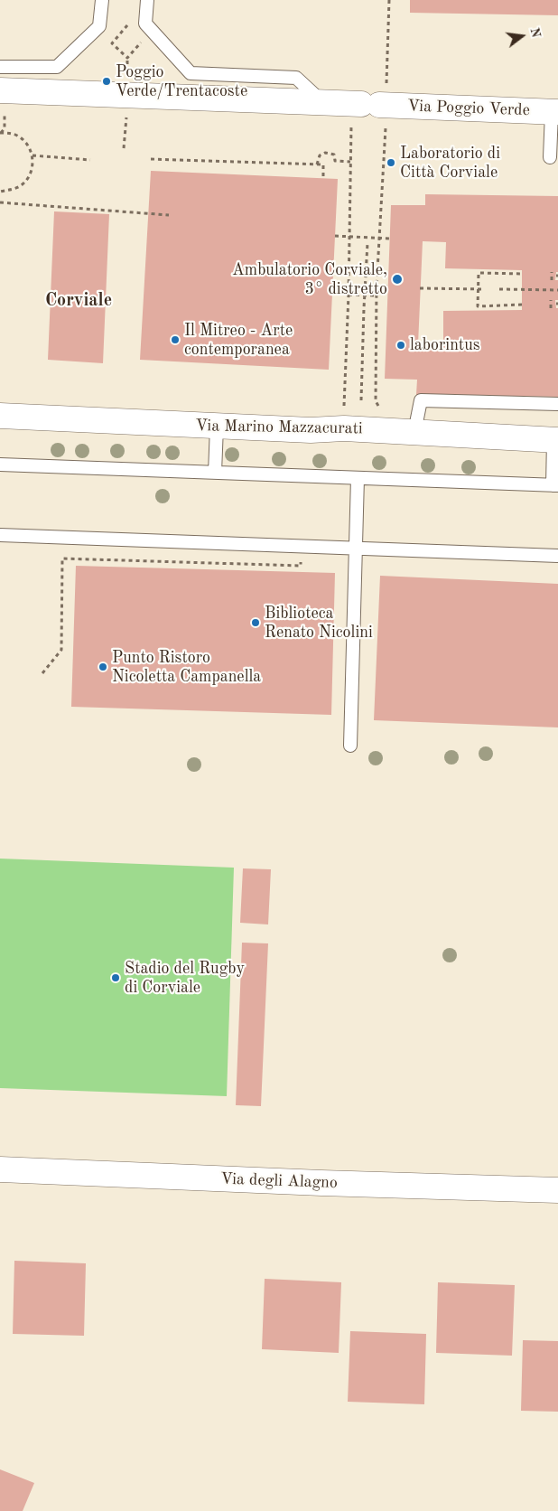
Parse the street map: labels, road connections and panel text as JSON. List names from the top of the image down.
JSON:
{
  "streets": {
    "street": ["Via Poggio Verde", "Via Marino Mazzacurati", "Via degli Alagno"]
  },
  "districts": ["Corviale"],
  "places": [
    "Poggio Verde/Trentacoste",
    "Laboratorio di Città Corviale",
    "Ambulatorio Corviale, 3° distretto",
    "Il Mitreo - Arte contemporanea",
    "laborintus",
    "Biblioteca Renato Nicolini",
    "Punto Ristoro Nicoletta Campanella",
    "Stadio del Rugby di Corviale"
  ],
  "north": "right"
}
